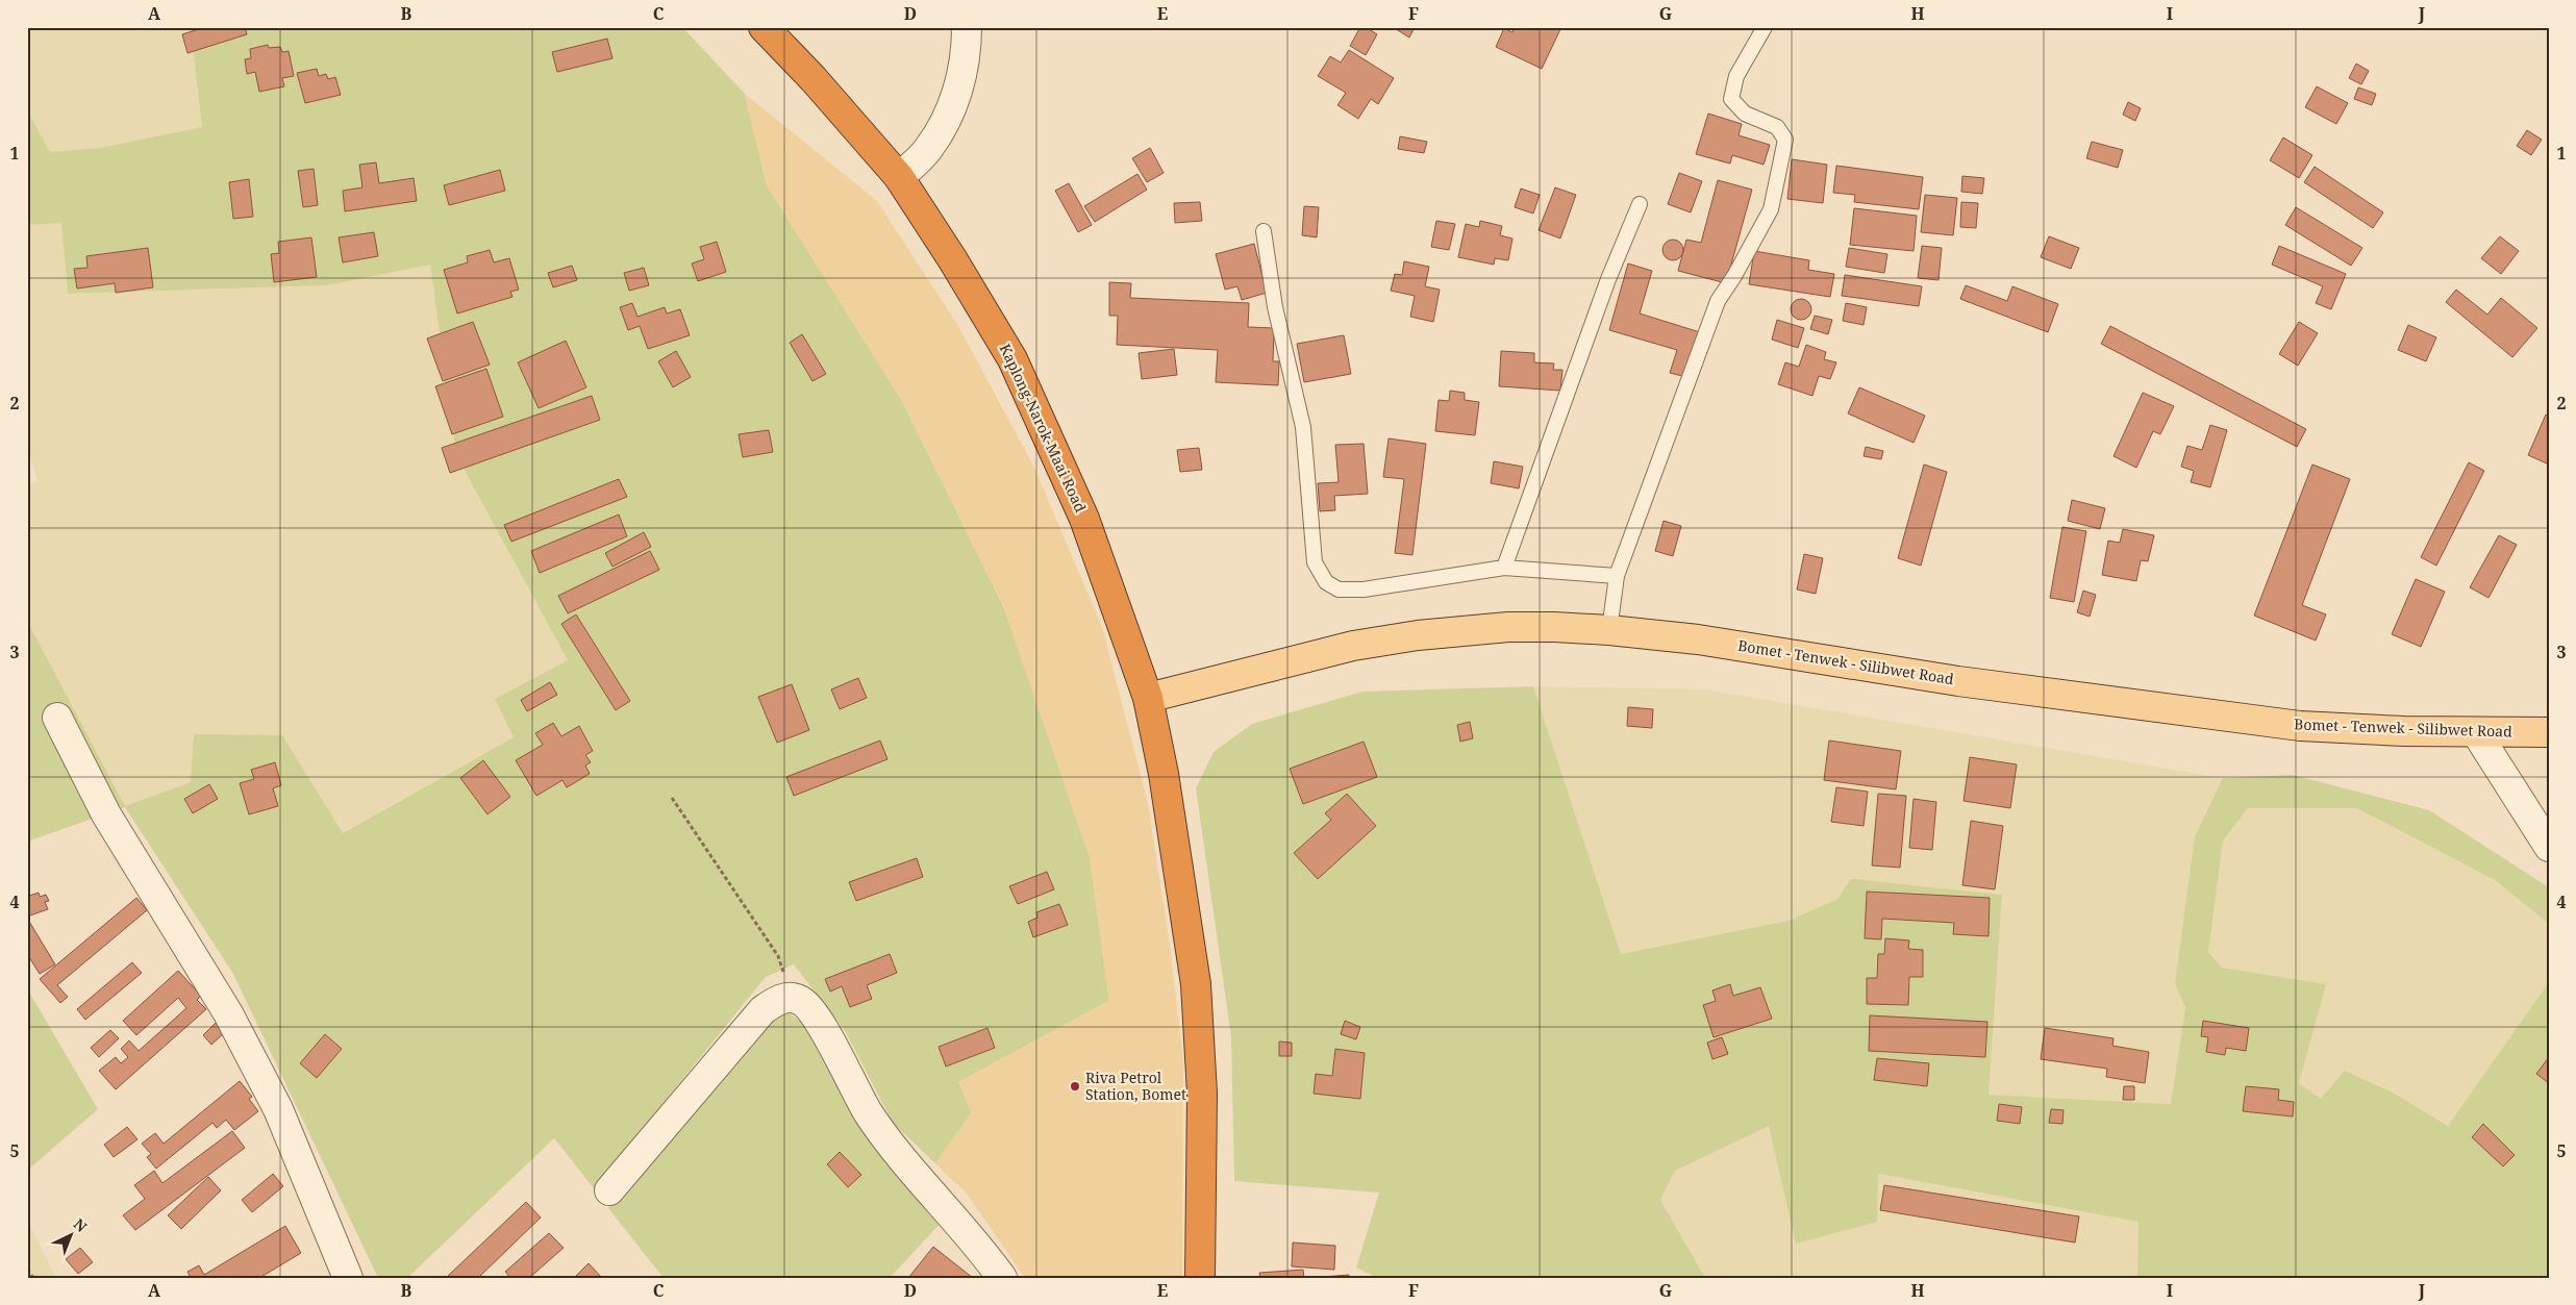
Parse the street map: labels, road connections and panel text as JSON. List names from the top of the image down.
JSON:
{
  "streets": {
    "highway": ["Kaplong-Narok-Maai Road"],
    "main road": ["Bomet - Tenwek - Silibwet Road"]
  },
  "crossings": [
    ["Kaplong-Narok-Maai Road", "Bomet - Tenwek - Silibwet Road"]
  ],
  "places": ["Riva Petrol Station, Bomet"],
  "north": "top right",
  "grid": {
    "columns": [
      "A",
      "B",
      "C",
      "D",
      "E",
      "F",
      "G",
      "H",
      "I",
      "J"
    ],
    "rows": [
      "1",
      "2",
      "3",
      "4",
      "5"
    ]
  }
}
